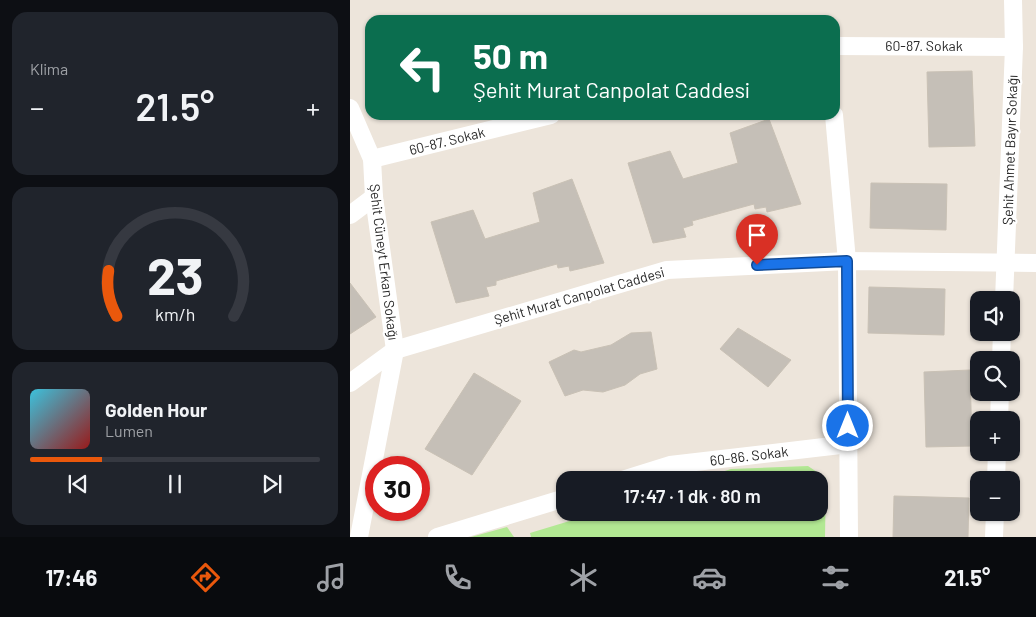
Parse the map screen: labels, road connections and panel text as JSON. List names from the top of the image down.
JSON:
{
  "streets": {
    "street": [
      "60-87. Sokak",
      "Şehit Ahmet Bayır Sokağı",
      "Şehit Cüneyt Erkan Sokağı",
      "Şehit Murat Canpolat Caddesi",
      "60-86. Sokak"
    ]
  },
  "crossings": [
    ["60-87. Sokak", "Şehit Ahmet Bayır Sokağı"],
    ["60-87. Sokak", "Şehit Cüneyt Erkan Sokağı"],
    ["Şehit Ahmet Bayır Sokağı", "Şehit Murat Canpolat Caddesi"],
    ["Şehit Cüneyt Erkan Sokağı", "Şehit Murat Canpolat Caddesi"]
  ],
  "page": {
    "tile": "Klima",
    "turn": ["50 m", "Şehit Murat Canpolat Caddesi"],
    "heat": ["−", "21.5°", "+"],
    "map_buttons": ["+", "−"],
    "song": ["Golden Hour", "Lumen"],
    "limit": "30",
    "trip": "17:47 · 1 dk · 80 m",
    "tabs": ["17:46", "21.5°"],
    "gauge": ["23", "km/h"]
  }
}
